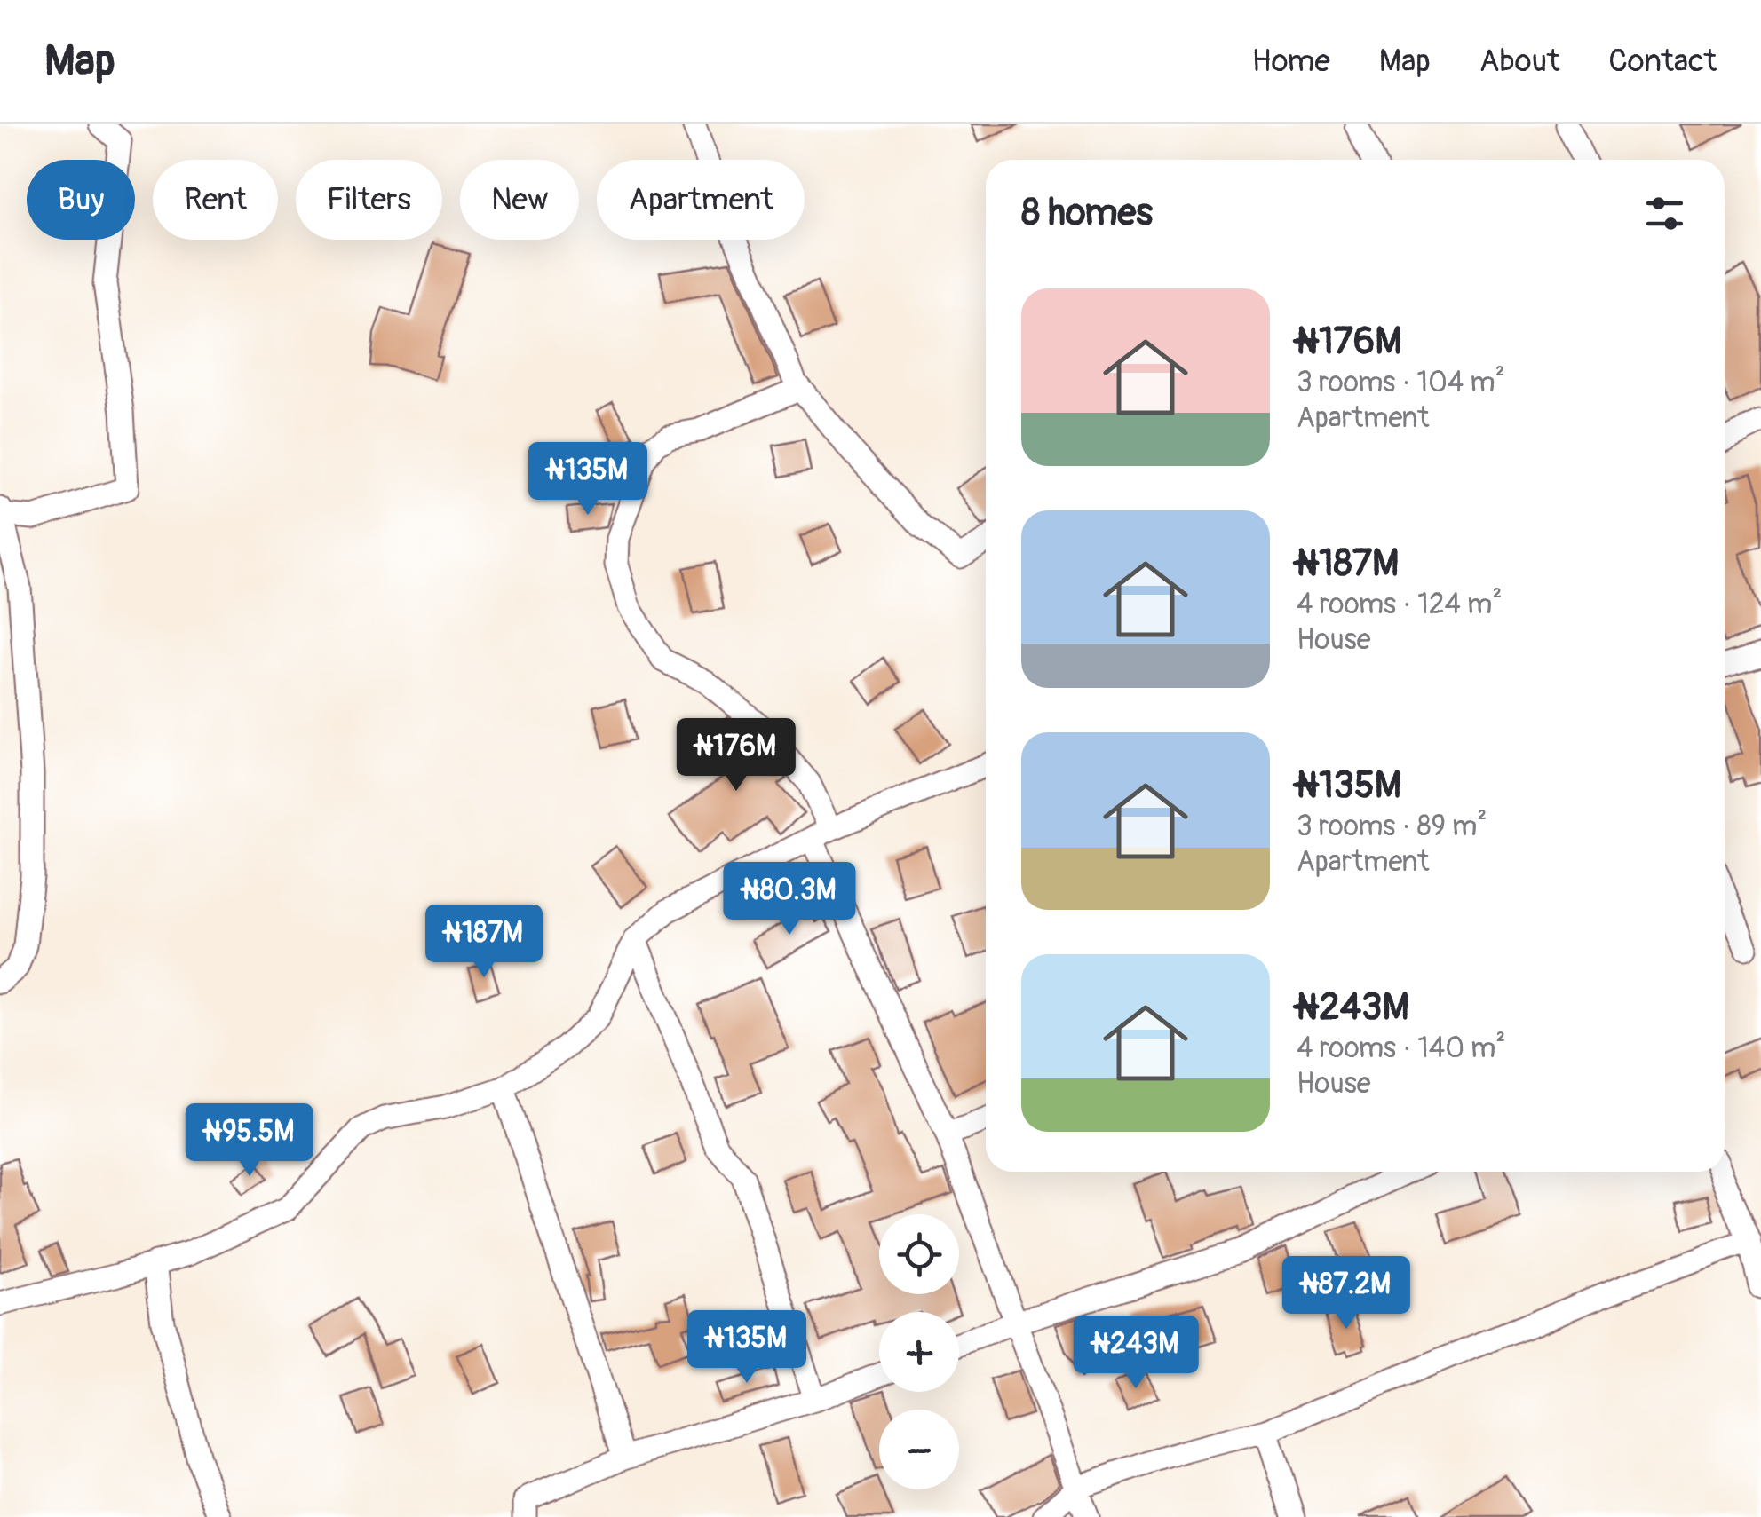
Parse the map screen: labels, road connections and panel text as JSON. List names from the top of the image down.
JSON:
{
  "page": {
    "header": "Map",
    "nav": [
      "Home",
      "Map",
      "About",
      "Contact"
    ],
    "chip": [
      "Buy",
      "Rent",
      "Filters",
      "New",
      "Apartment"
    ],
    "heading": "8 homes",
    "list": [
      {
        "name": "₦176M",
        "note": "3 rooms · 104 m² · Apartment"
      },
      {
        "name": "₦187M",
        "note": "4 rooms · 124 m² · House"
      },
      {
        "name": "₦135M",
        "note": "3 rooms · 89 m² · Apartment"
      },
      {
        "name": "₦243M",
        "note": "4 rooms · 140 m² · House"
      }
    ],
    "price": [
      "₦135M",
      "₦176M",
      "₦80.3M",
      "₦187M",
      "₦95.5M",
      "₦87.2M",
      "₦135M",
      "₦243M"
    ],
    "map_buttons": ["+", "−"]
  }
}
